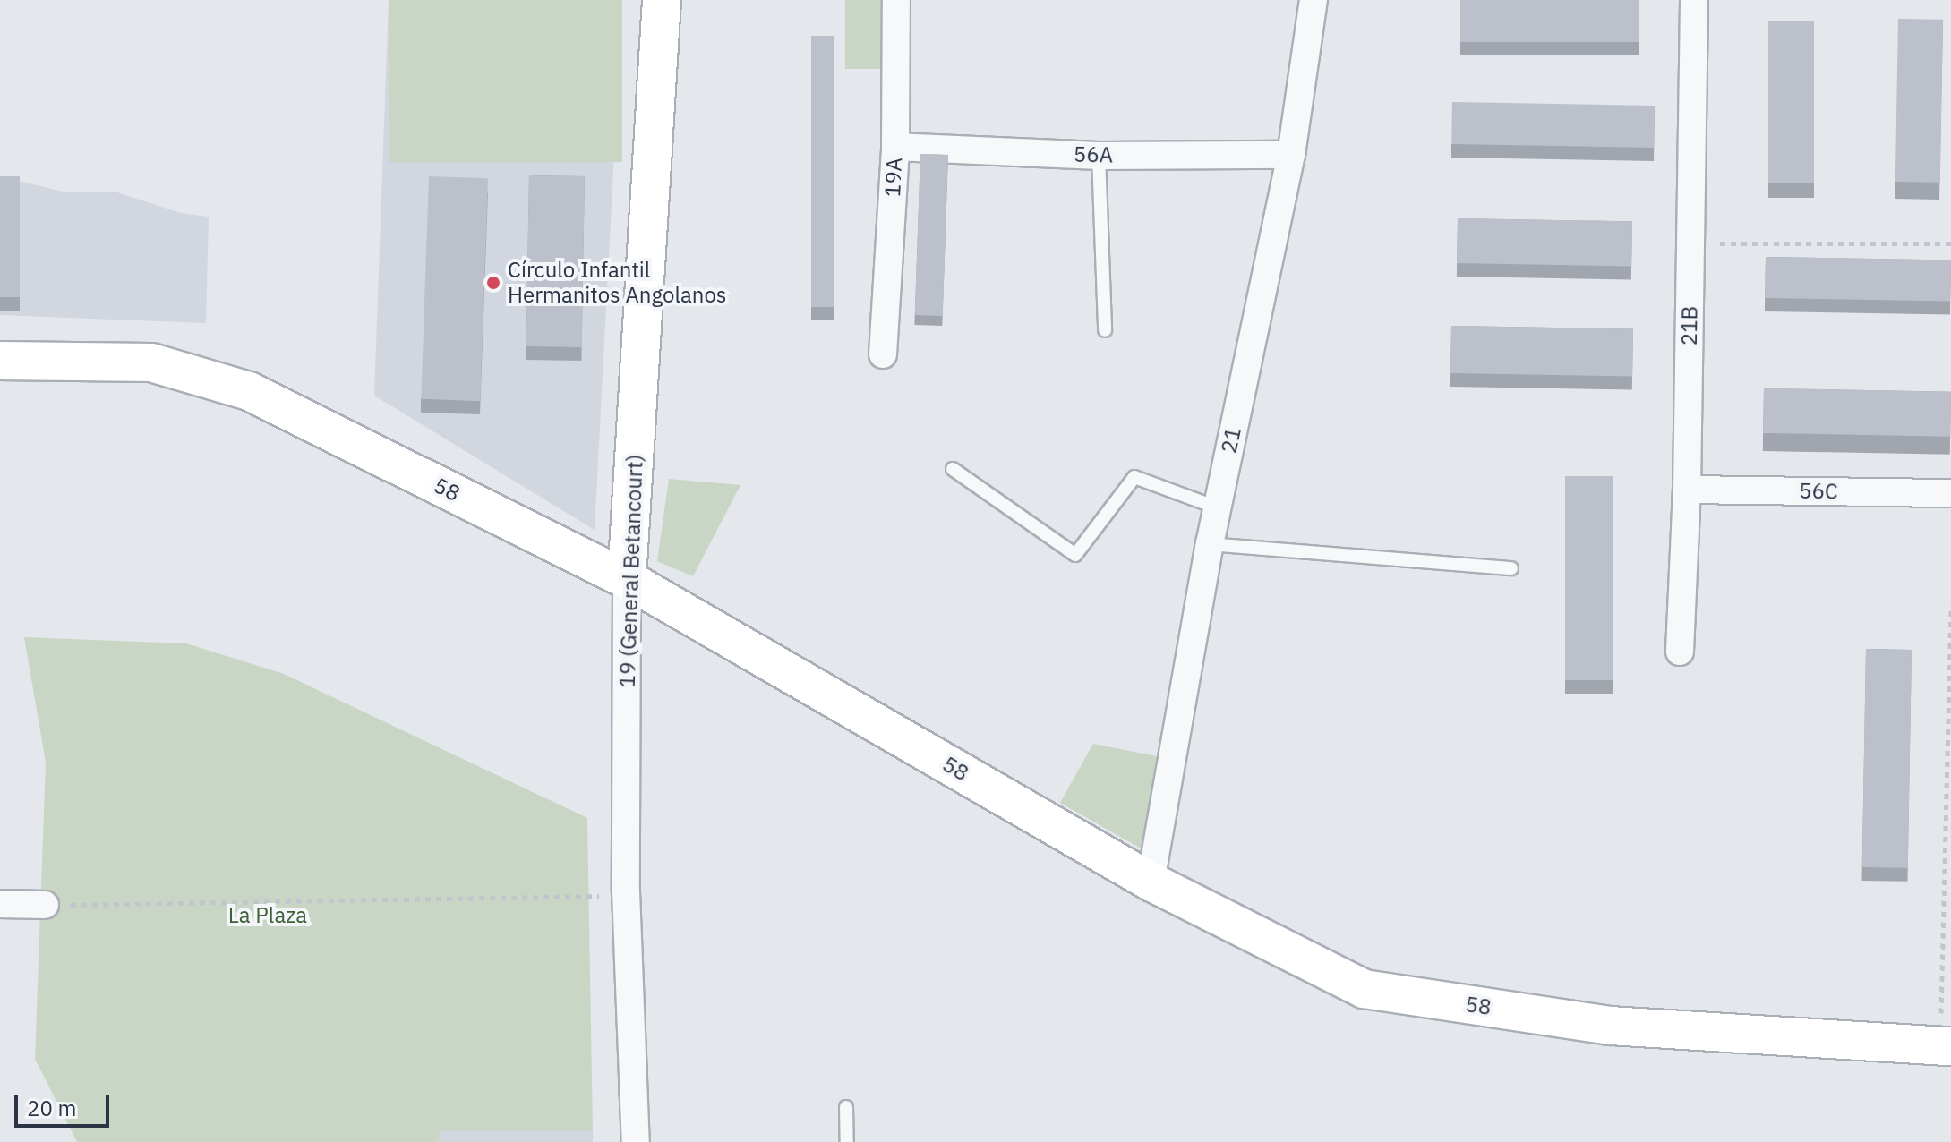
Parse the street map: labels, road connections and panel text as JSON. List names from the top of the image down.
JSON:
{
  "streets": {
    "main road": ["58", "19 (General Betancourt)"],
    "street": [
      "56A",
      "19A",
      "21B",
      "21",
      "56C"
    ]
  },
  "crossings": [
    ["56A", "19A"],
    ["56A", "21"],
    ["21B", "56C"],
    ["21", "58"],
    ["58", "19 (General Betancourt)"]
  ],
  "parks": ["La Plaza"],
  "places": ["Círculo Infantil Hermanitos Angolanos"],
  "scale_bar": "20 m"
}
